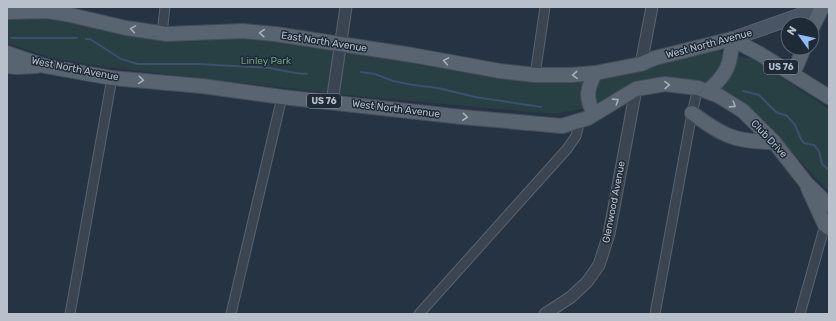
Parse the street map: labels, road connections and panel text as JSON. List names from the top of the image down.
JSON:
{
  "streets": {
    "main road": [
      "East North Avenue",
      "West North Avenue",
      "US 76",
      "Club Drive"
    ],
    "street": ["Glenwood Avenue"]
  },
  "crossings": [
    ["East North Avenue", "West North Avenue"],
    ["West North Avenue", "US 76"],
    ["West North Avenue", "Glenwood Avenue"],
    ["US 76", "Club Drive"],
    ["US 76", "Glenwood Avenue"]
  ],
  "one_way": ["East North Avenue", "West North Avenue"],
  "parks": ["Linley Park"],
  "north": "top left"
}
